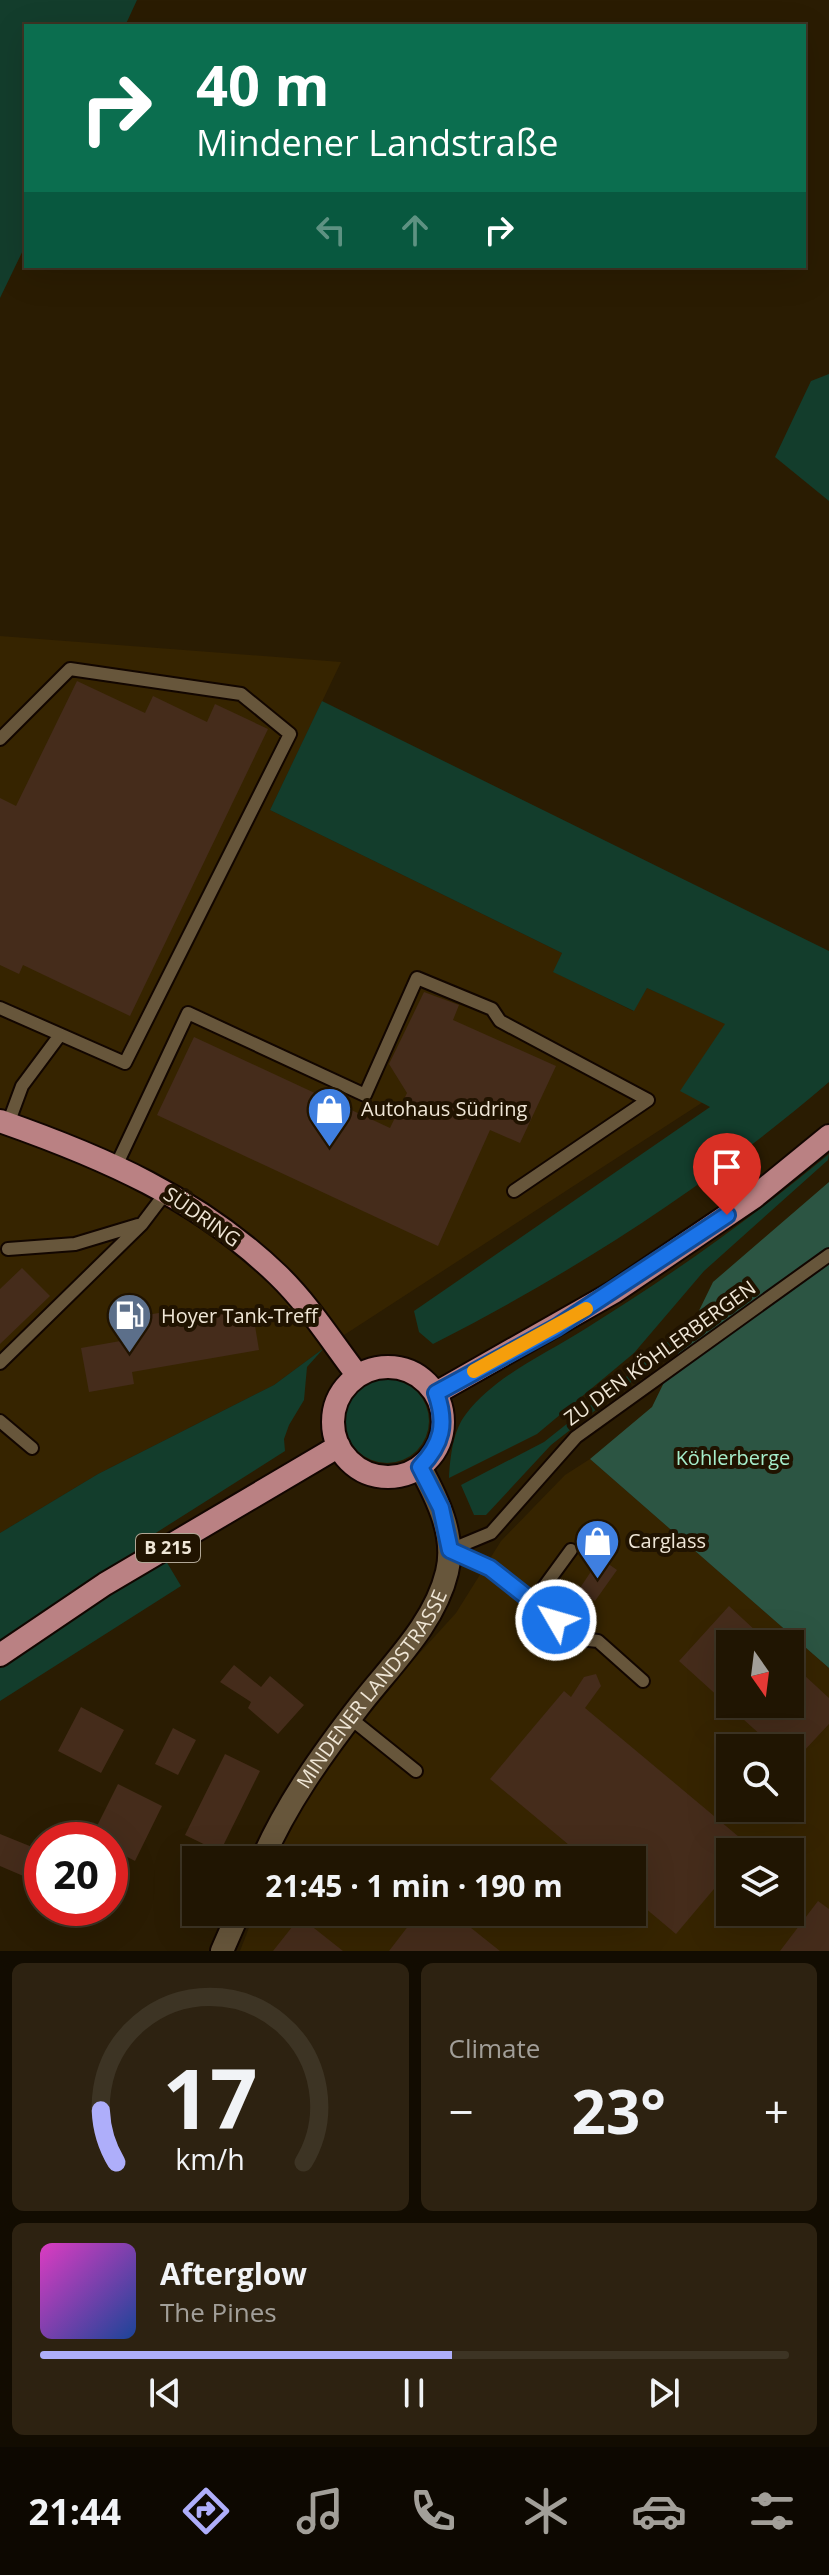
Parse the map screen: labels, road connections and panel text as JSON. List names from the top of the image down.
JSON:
{
  "streets": {
    "main road": ["SÜDRING", "B 215"],
    "street": ["MINDENER LANDSTRASSE"],
    "lane": ["ZU DEN KÖHLERBERGEN"]
  },
  "crossings": [
    ["SÜDRING", "B 215"],
    ["SÜDRING", "MINDENER LANDSTRASSE"],
    ["ZU DEN KÖHLERBERGEN", "MINDENER LANDSTRASSE"],
    ["B 215", "MINDENER LANDSTRASSE"]
  ],
  "parks": ["Köhlerberge"],
  "places": {
    "shop": ["Autohaus Südring", "Carglass"],
    "fuel station": ["Hoyer Tank-Treff"]
  },
  "north": "bottom",
  "page": {
    "turn": ["40 m", "Mindener Landstraße"],
    "limit": "20",
    "trip": "21:45 · 1 min · 190 m",
    "tile": "Climate",
    "heat": ["−", "23°", "+"],
    "song": ["Afterglow", "The Pines"],
    "tabs": "21:44",
    "gauge": ["17", "km/h"]
  }
}
